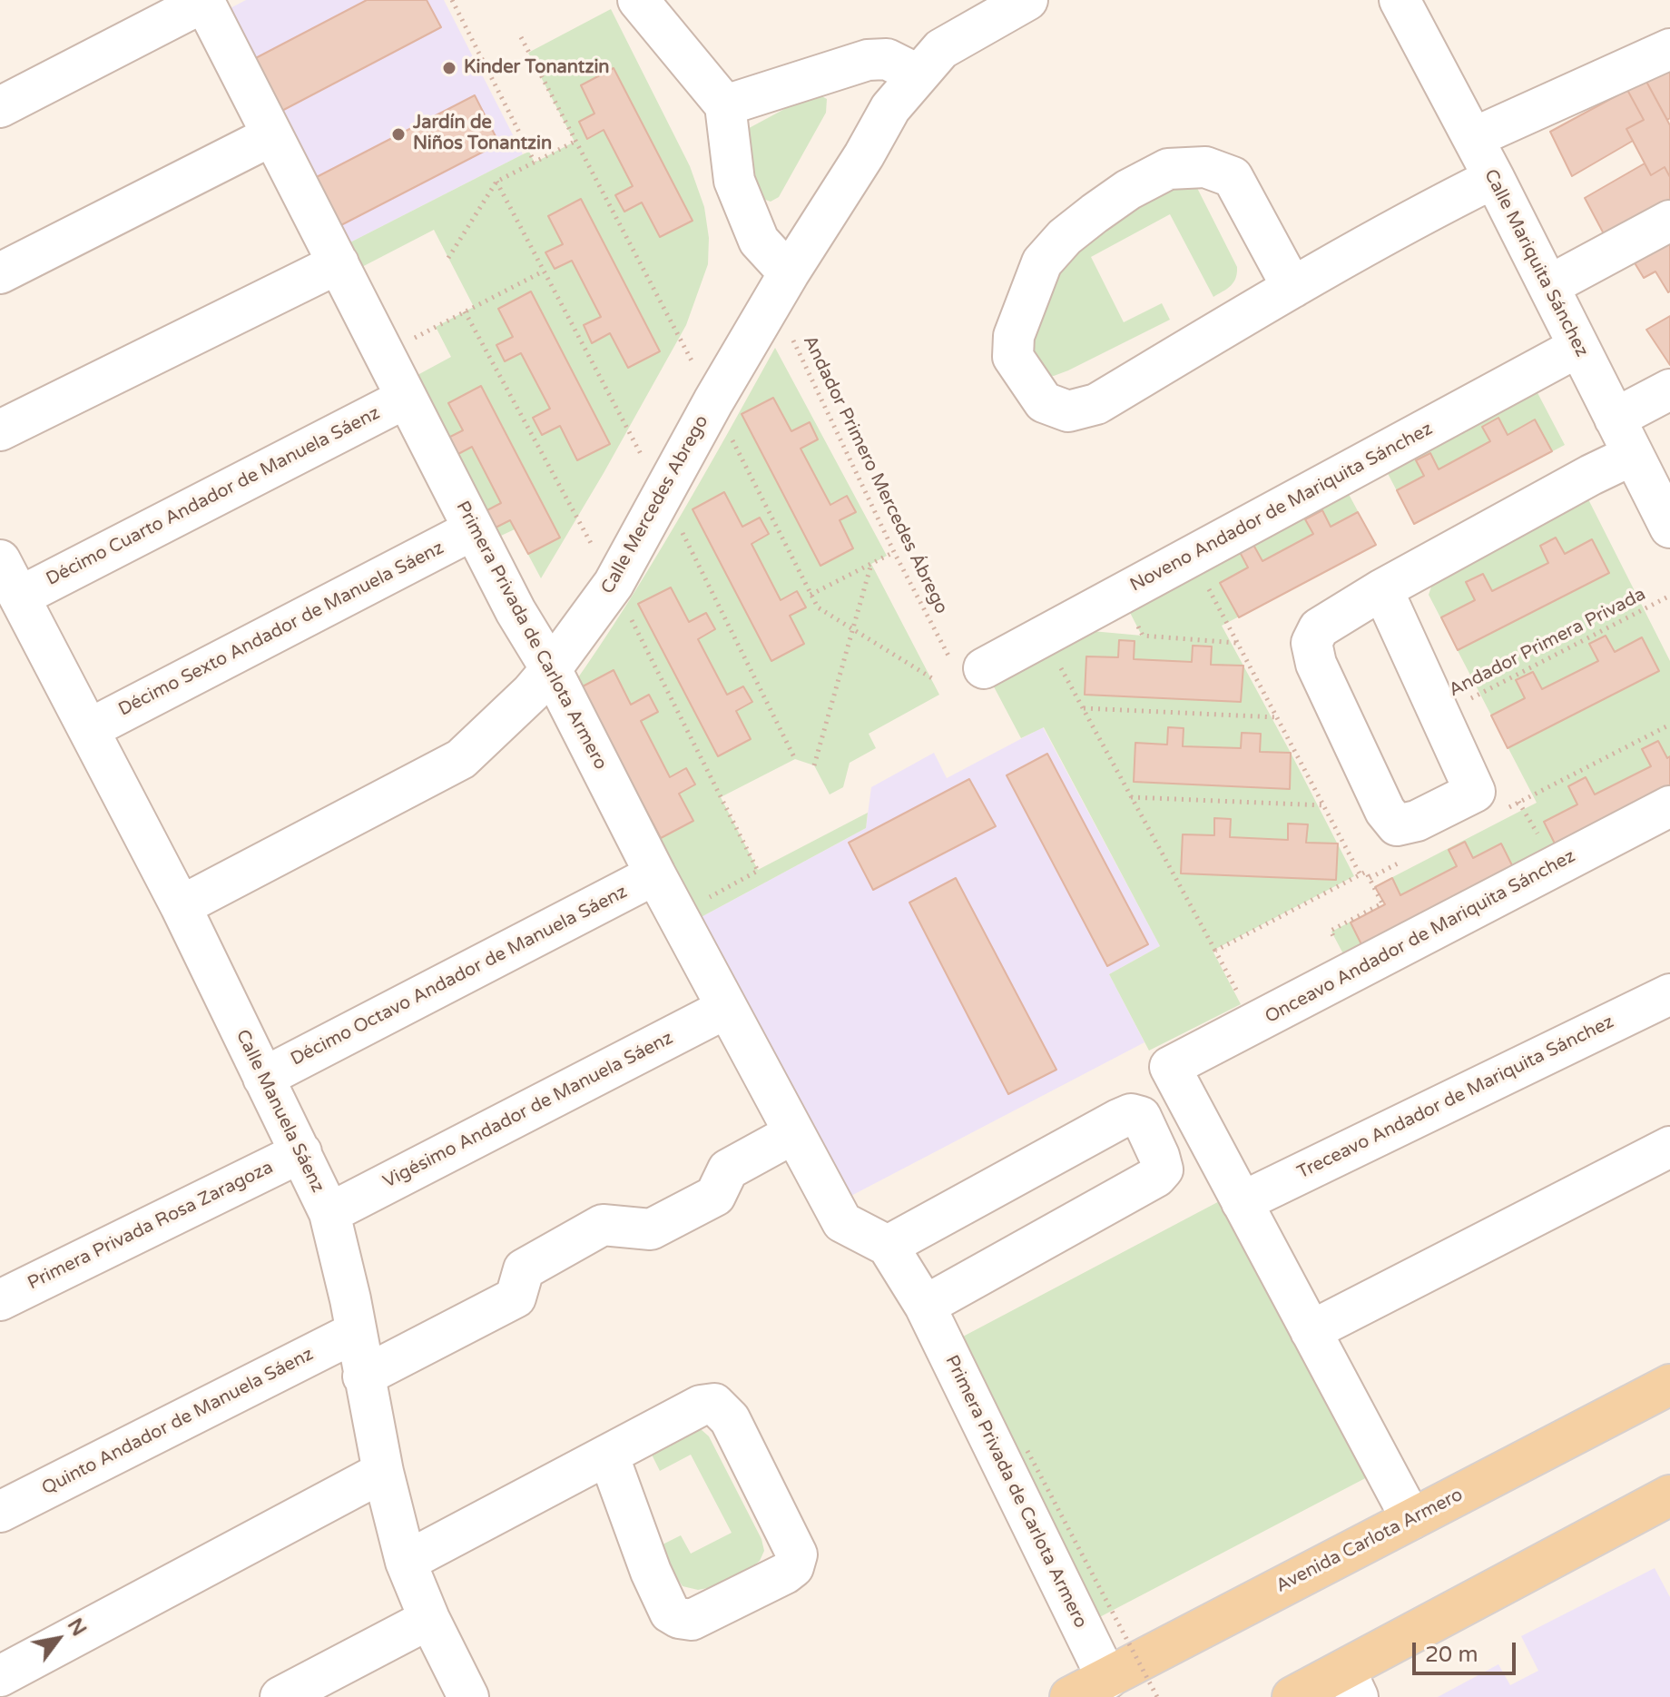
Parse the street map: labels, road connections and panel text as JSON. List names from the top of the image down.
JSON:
{
  "streets": {
    "main road": ["Avenida Carlota Armero"],
    "street": [
      "Calle Mariquita Sánchez",
      "Décimo Cuarto Andador de Manuela Sáenz",
      "Calle Mercedes Abrego",
      "Noveno Andador de Mariquita Sánchez",
      "Décimo Sexto Andador de Manuela Sáenz",
      "Primera Privada de Carlota Armero",
      "Onceavo Andador de Mariquita Sánchez",
      "Décimo Octavo Andador de Manuela Sáenz",
      "Treceavo Andador de Mariquita Sánchez",
      "Vigésimo Andador de Manuela Sáenz",
      "Calle Manuela Sáenz",
      "Primera Privada Rosa Zaragoza",
      "Quinto Andador de Manuela Sáenz"
    ],
    "path": ["Andador Primero Mercedes Ábrego", "Andador Primera Privada"]
  },
  "crossings": [
    ["Calle Mariquita Sánchez", "Noveno Andador de Mariquita Sánchez"],
    ["Andador Primero Mercedes Ábrego", "Calle Mercedes Abrego"],
    ["Andador Primero Mercedes Ábrego", "Noveno Andador de Mariquita Sánchez"],
    ["Décimo Cuarto Andador de Manuela Sáenz", "Primera Privada de Carlota Armero"],
    ["Décimo Cuarto Andador de Manuela Sáenz", "Calle Manuela Sáenz"],
    ["Calle Mercedes Abrego", "Primera Privada de Carlota Armero"],
    ["Calle Mercedes Abrego", "Calle Manuela Sáenz"],
    ["Décimo Sexto Andador de Manuela Sáenz", "Primera Privada de Carlota Armero"],
    ["Décimo Sexto Andador de Manuela Sáenz", "Calle Manuela Sáenz"],
    ["Primera Privada de Carlota Armero", "Décimo Octavo Andador de Manuela Sáenz"],
    ["Primera Privada de Carlota Armero", "Vigésimo Andador de Manuela Sáenz"],
    ["Primera Privada de Carlota Armero", "Avenida Carlota Armero"],
    ["Onceavo Andador de Mariquita Sánchez", "Treceavo Andador de Mariquita Sánchez"],
    ["Décimo Octavo Andador de Manuela Sáenz", "Calle Manuela Sáenz"],
    ["Vigésimo Andador de Manuela Sáenz", "Calle Manuela Sáenz"],
    ["Calle Manuela Sáenz", "Primera Privada Rosa Zaragoza"],
    ["Calle Manuela Sáenz", "Quinto Andador de Manuela Sáenz"]
  ],
  "places": ["Kinder Tonantzin", "Jardín de Niños Tonantzin"],
  "scale_bar": "20 m",
  "north": "top right"
}
